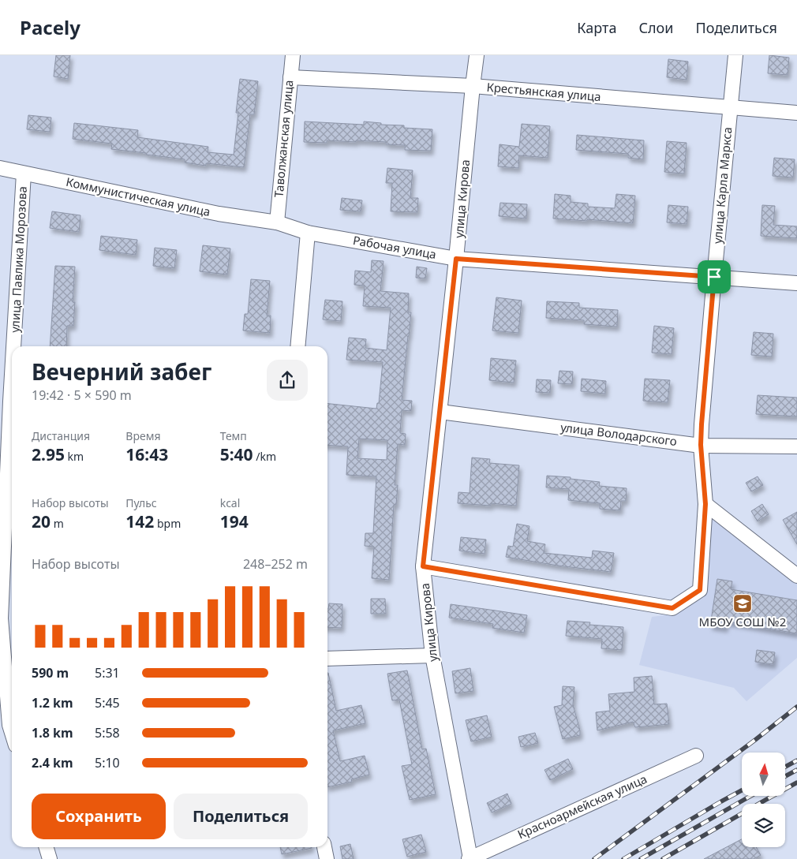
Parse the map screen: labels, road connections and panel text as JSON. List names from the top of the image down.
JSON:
{
  "streets": {
    "street": [
      "Крестьянская улица",
      "Таволжанская улица",
      "улица Карла Маркса",
      "Коммунистическая улица",
      "улица Кирова",
      "Рабочая улица",
      "улица Павлика Морозова",
      "улица Володарского",
      "Красноармейская улица"
    ]
  },
  "crossings": [
    ["Крестьянская улица", "Таволжанская улица"],
    ["Крестьянская улица", "улица Карла Маркса"],
    ["Крестьянская улица", "улица Кирова"],
    ["Таволжанская улица", "Коммунистическая улица"],
    ["Таволжанская улица", "Рабочая улица"],
    ["улица Карла Маркса", "улица Кирова"],
    ["улица Карла Маркса", "Рабочая улица"],
    ["улица Карла Маркса", "улица Володарского"],
    ["Коммунистическая улица", "Рабочая улица"],
    ["Коммунистическая улица", "улица Павлика Морозова"],
    ["улица Кирова", "Рабочая улица"],
    ["улица Кирова", "улица Володарского"],
    ["улица Кирова", "Красноармейская улица"]
  ],
  "places": {
    "school or university": ["МБОУ СОШ №2"]
  },
  "north": "top",
  "page": {
    "header": "Pacely",
    "nav": ["Карта", "Слои", "Поделиться"],
    "heading": ["Вечерний забег", "19:42 · 5 × 590 m"],
    "stats": [
      ["Дистанция", "2.95 km"],
      ["Время", "16:43"],
      ["Темп", "5:40 /km"],
      ["Набор высоты", "20 m"],
      ["Пульс", "142 bpm"],
      ["kcal", "194"]
    ],
    "chart": ["Набор высоты", "248–252 m"],
    "list": [
      {
        "name": "590 m",
        "note": "5:31"
      },
      {
        "name": "1.2 km",
        "note": "5:45"
      },
      {
        "name": "1.8 km",
        "note": "5:58"
      },
      {
        "name": "2.4 km",
        "note": "5:10"
      }
    ],
    "buttons": ["Сохранить", "Поделиться"]
  }
}
